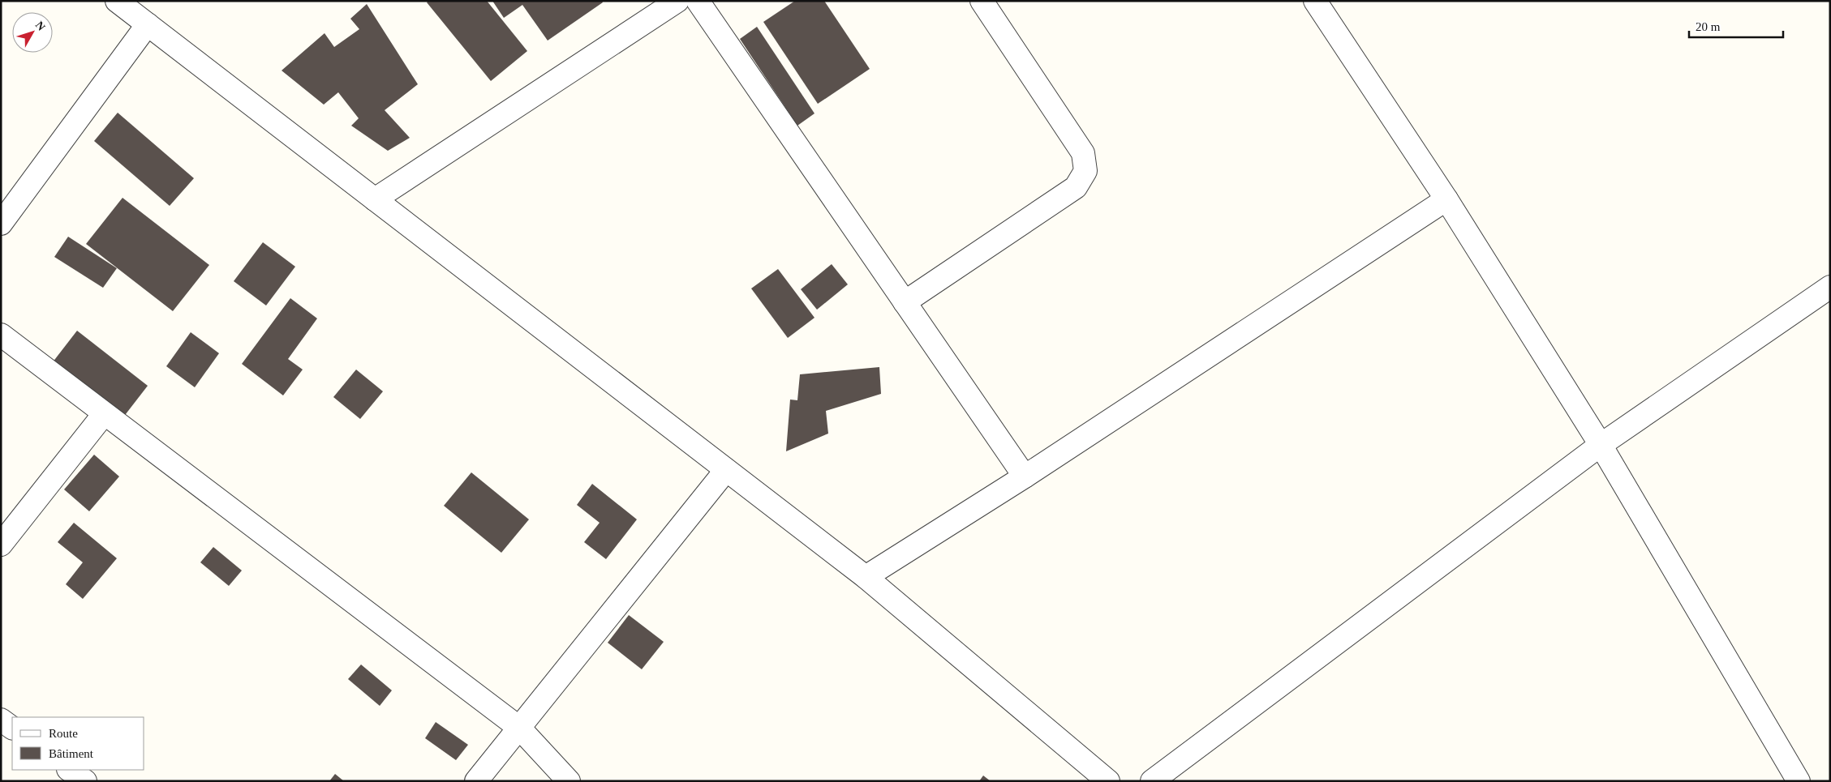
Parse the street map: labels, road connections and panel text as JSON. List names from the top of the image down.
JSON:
{
  "legend": ["Route", "Bâtiment"],
  "scale_bar": "20 m",
  "north": "top right"
}
